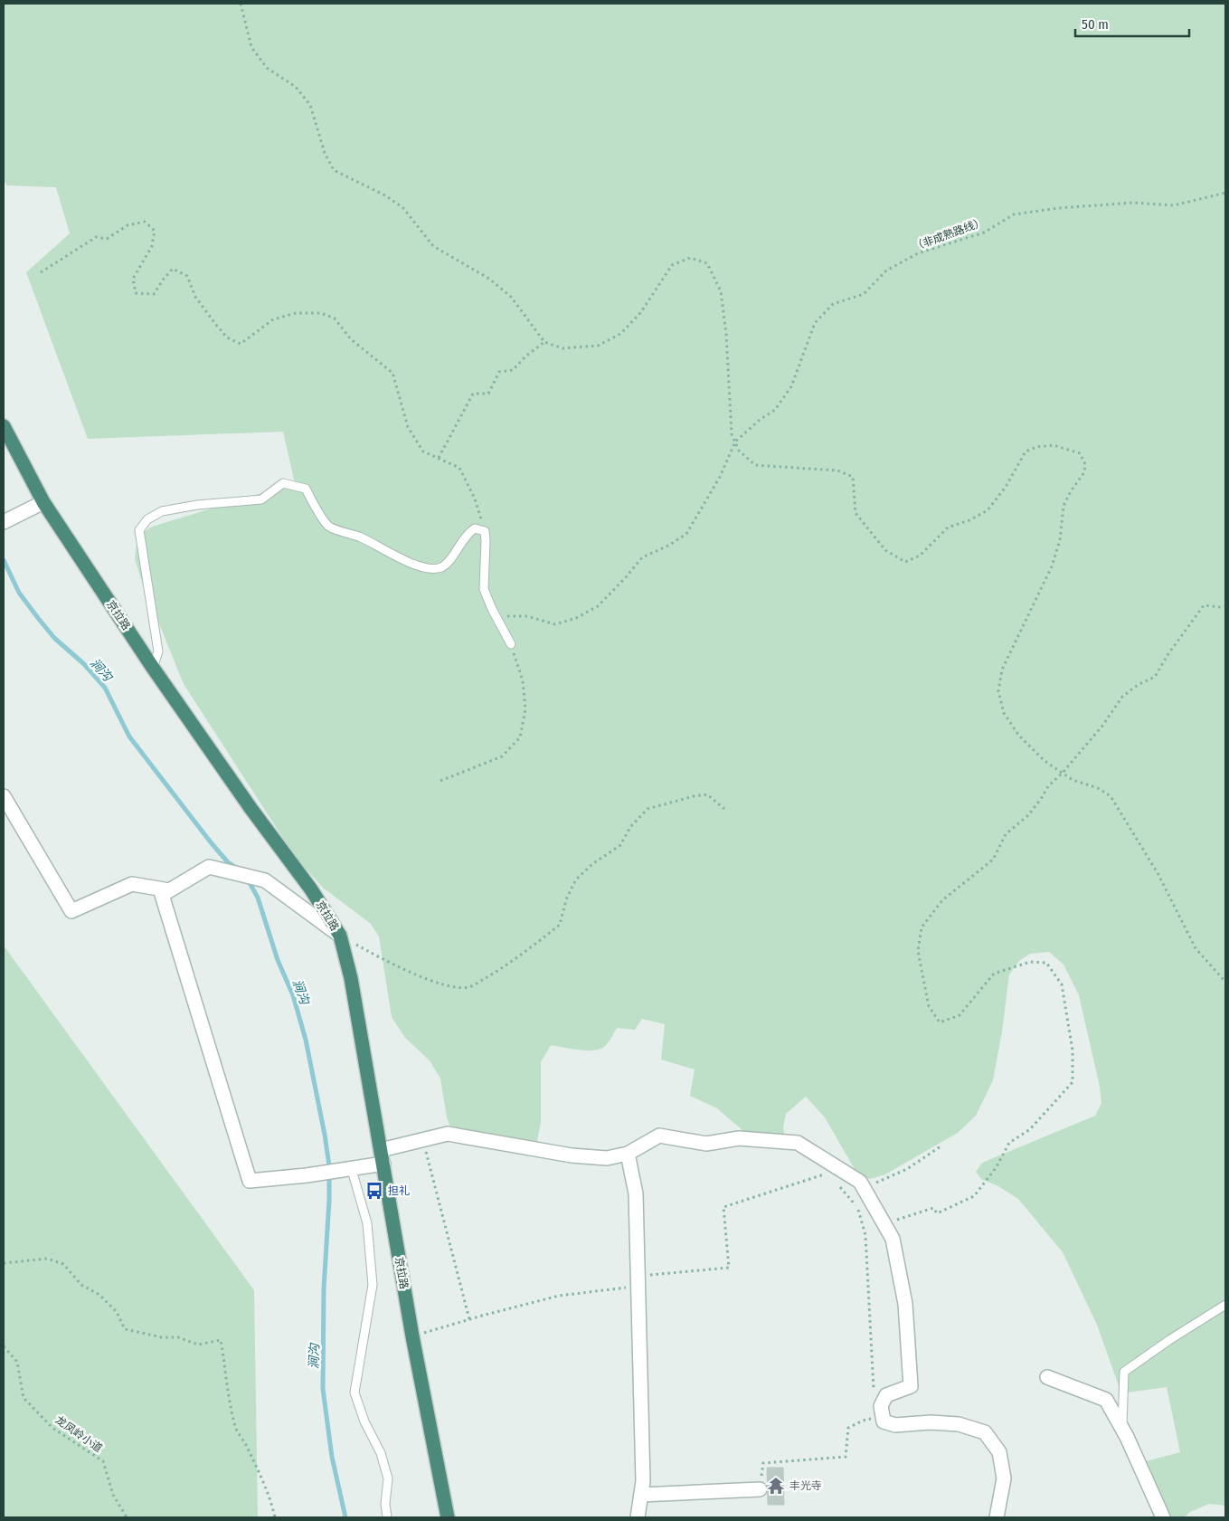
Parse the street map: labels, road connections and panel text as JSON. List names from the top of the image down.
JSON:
{
  "streets": {
    "highway": ["京拉路"],
    "path": ["（非成熟路线）", "龙凤岭小道"]
  },
  "water": ["涧沟"],
  "places": {
    "bus stop": ["担礼"],
    "temple": ["丰光寺"]
  },
  "scale_bar": "50 m"
}
